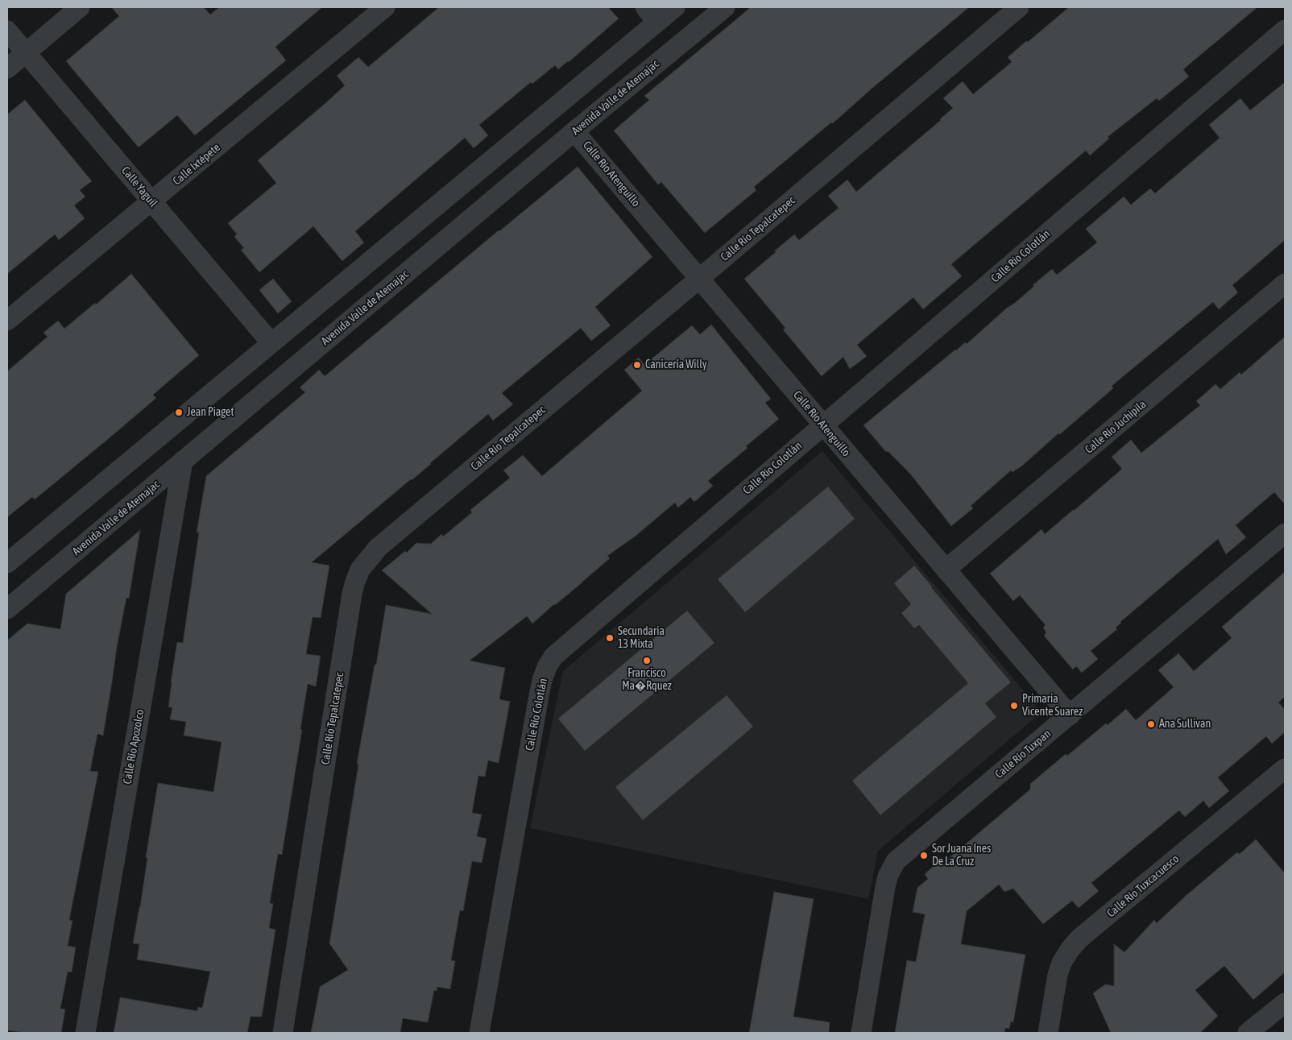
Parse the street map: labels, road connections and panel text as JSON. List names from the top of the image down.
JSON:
{
  "streets": {
    "street": [
      "Avenida Valle de Atemajac",
      "Calle Ixtépete",
      "Calle Río Atenguillo",
      "Calle Yaguil",
      "Calle Río Tepalcatepec",
      "Calle Río Colotlán",
      "Calle Río Juchipila",
      "Calle Río Apozolco",
      "Calle Río Tuxpan",
      "Calle Río Tuxcacuesco"
    ]
  },
  "crossings": [
    ["Avenida Valle de Atemajac", "Calle Río Atenguillo"],
    ["Avenida Valle de Atemajac", "Calle Río Apozolco"],
    ["Calle Ixtépete", "Calle Yaguil"],
    ["Calle Río Atenguillo", "Calle Río Tepalcatepec"],
    ["Calle Río Atenguillo", "Calle Río Colotlán"],
    ["Calle Río Atenguillo", "Calle Río Juchipila"],
    ["Calle Río Atenguillo", "Calle Río Tuxpan"]
  ],
  "places": [
    "Canicería Willy",
    "Jean Piaget",
    "Secundaria 13 Mixta",
    "Francisco Ma�Rquez",
    "Primaria Vicente Suarez",
    "Ana Sullivan",
    "Sor Juana Ines De La Cruz"
  ]
}
